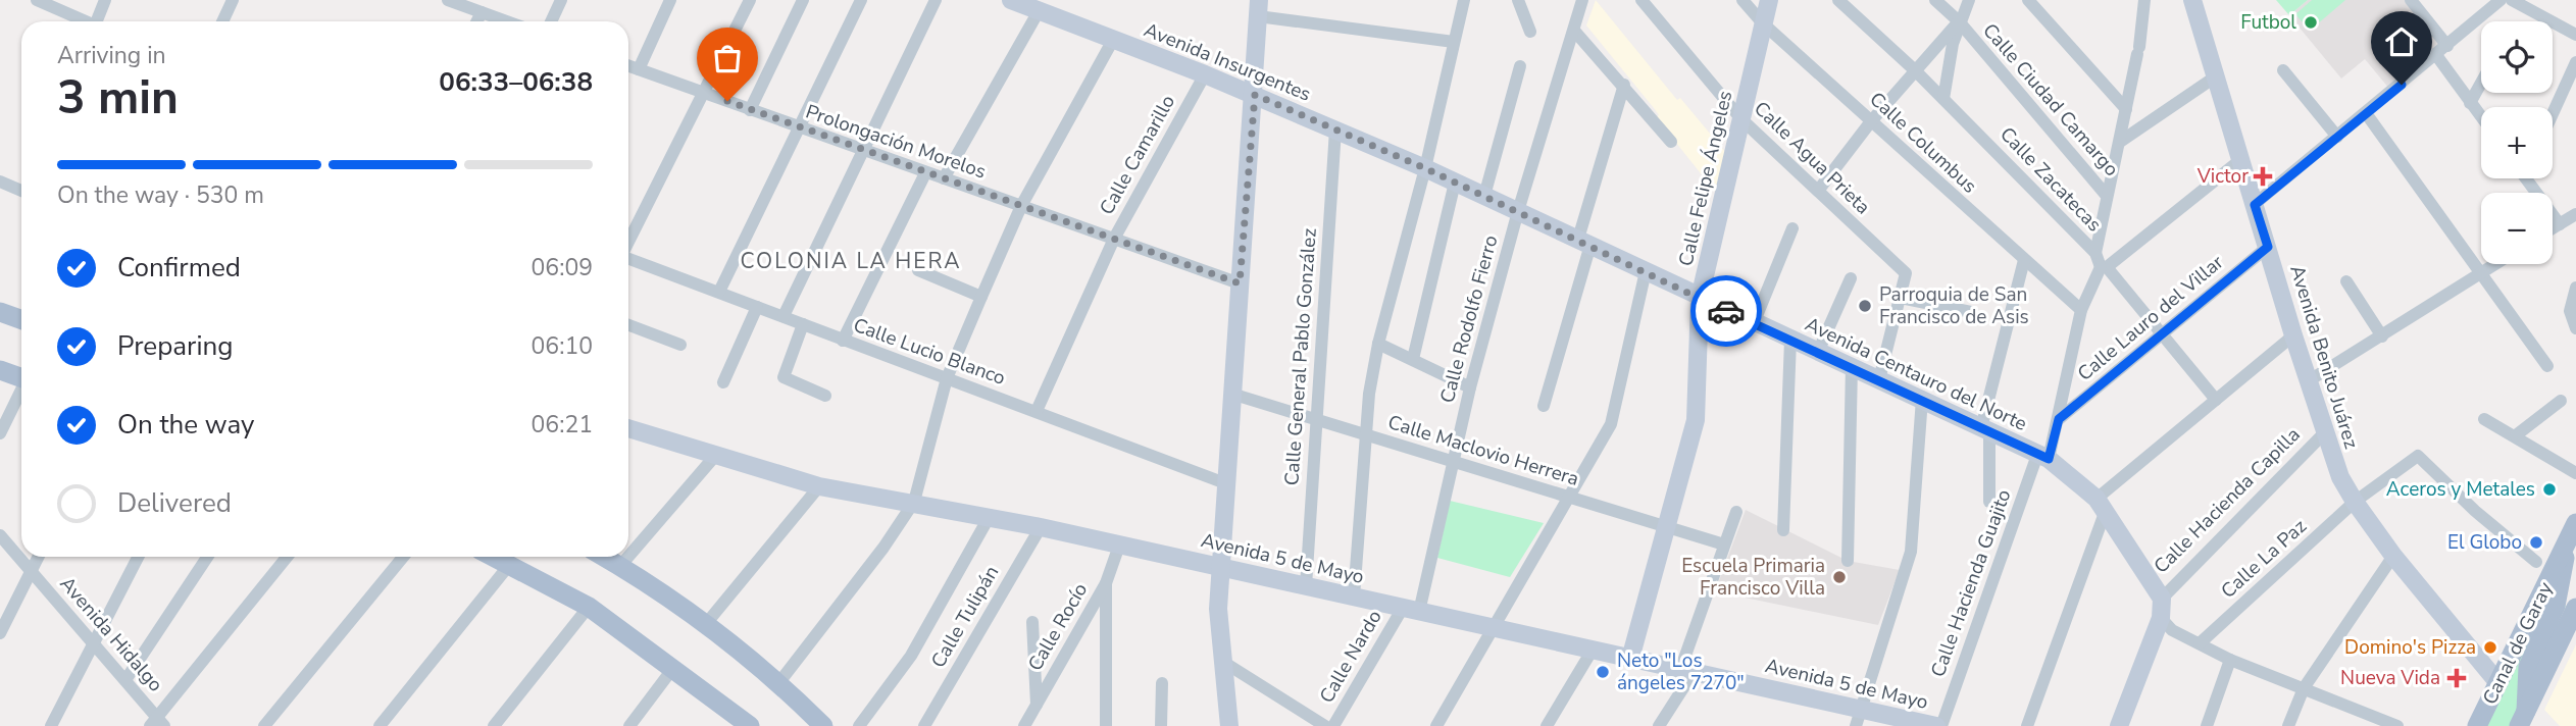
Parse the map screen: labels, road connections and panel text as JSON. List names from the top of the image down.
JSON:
{
  "streets": {
    "main road": ["Canal de Garay"],
    "street": [
      "Avenida Insurgentes",
      "Calle Ciudad Camargo",
      "Prolongación Morelos",
      "Calle Columbus",
      "Calle Camarillo",
      "Calle Agua Prieta",
      "Calle Felipe Ángeles",
      "Calle Zacatecas",
      "Calle Lauro del Villar",
      "Calle Rodolfo Fierro",
      "Calle Lucio Blanco",
      "Calle General Pablo González",
      "Avenida Benito Juárez",
      "Avenida Centauro del Norte",
      "Calle Maclovio Herrera",
      "Calle Hacienda Capilla",
      "Avenida 5 de Mayo",
      "Calle La Paz",
      "Calle Hacienda Guajito",
      "Calle Tulipán",
      "Calle Rocío",
      "Avenida Hidalgo",
      "Calle Nardo"
    ]
  },
  "crossings": [
    ["Avenida Insurgentes", "Calle Camarillo"],
    ["Avenida Insurgentes", "Calle General Pablo González"],
    ["Avenida Insurgentes", "Avenida Centauro del Norte"],
    ["Prolongación Morelos", "Calle Camarillo"],
    ["Calle Columbus", "Calle Felipe Ángeles"],
    ["Calle Columbus", "Calle Hacienda Guajito"],
    ["Calle Camarillo", "Calle Lucio Blanco"],
    ["Calle Agua Prieta", "Calle Felipe Ángeles"],
    ["Calle Felipe Ángeles", "Avenida Centauro del Norte"],
    ["Calle Felipe Ángeles", "Calle Maclovio Herrera"],
    ["Calle Felipe Ángeles", "Avenida 5 de Mayo"],
    ["Calle Zacatecas", "Calle Lauro del Villar"],
    ["Calle Zacatecas", "Calle Hacienda Guajito"],
    ["Calle Lauro del Villar", "Avenida Benito Juárez"],
    ["Calle Lauro del Villar", "Calle Hacienda Guajito"],
    ["Calle Rodolfo Fierro", "Avenida Centauro del Norte"],
    ["Calle Rodolfo Fierro", "Calle Maclovio Herrera"],
    ["Calle Rodolfo Fierro", "Avenida 5 de Mayo"],
    ["Calle Rodolfo Fierro", "Calle Nardo"],
    ["Calle General Pablo González", "Calle Maclovio Herrera"],
    ["Calle General Pablo González", "Avenida 5 de Mayo"],
    ["Avenida Benito Juárez", "Calle Hacienda Capilla"],
    ["Avenida Benito Juárez", "Calle La Paz"],
    ["Avenida Benito Juárez", "Canal de Garay"],
    ["Avenida Centauro del Norte", "Calle Hacienda Capilla"],
    ["Avenida Centauro del Norte", "Calle Hacienda Guajito"],
    ["Avenida 5 de Mayo", "Calle Hacienda Guajito"],
    ["Avenida 5 de Mayo", "Calle Tulipán"],
    ["Avenida 5 de Mayo", "Calle Rocío"],
    ["Avenida 5 de Mayo", "Calle Nardo"]
  ],
  "districts": ["COLONIA LA HERA"],
  "places": {
    "other": [
      "Futbol",
      "Parroquia de San Francisco de Asis",
      "Aceros y Metales",
      "El Globo",
      "Escuela Primaria Francisco Villa",
      "Domino's Pizza",
      "Neto \"Los ángeles 7270\""
    ],
    "health": ["Victor", "Nueva Vida"]
  },
  "page": {
    "map_buttons": ["+", "−"],
    "heading": ["3 min", "Arriving in", "06:33–06:38"],
    "bar": "On the way · 530 m",
    "list": [
      ["Confirmed", "06:09"],
      ["Preparing", "06:10"],
      ["On the way", "06:21"],
      "Delivered"
    ]
  }
}
